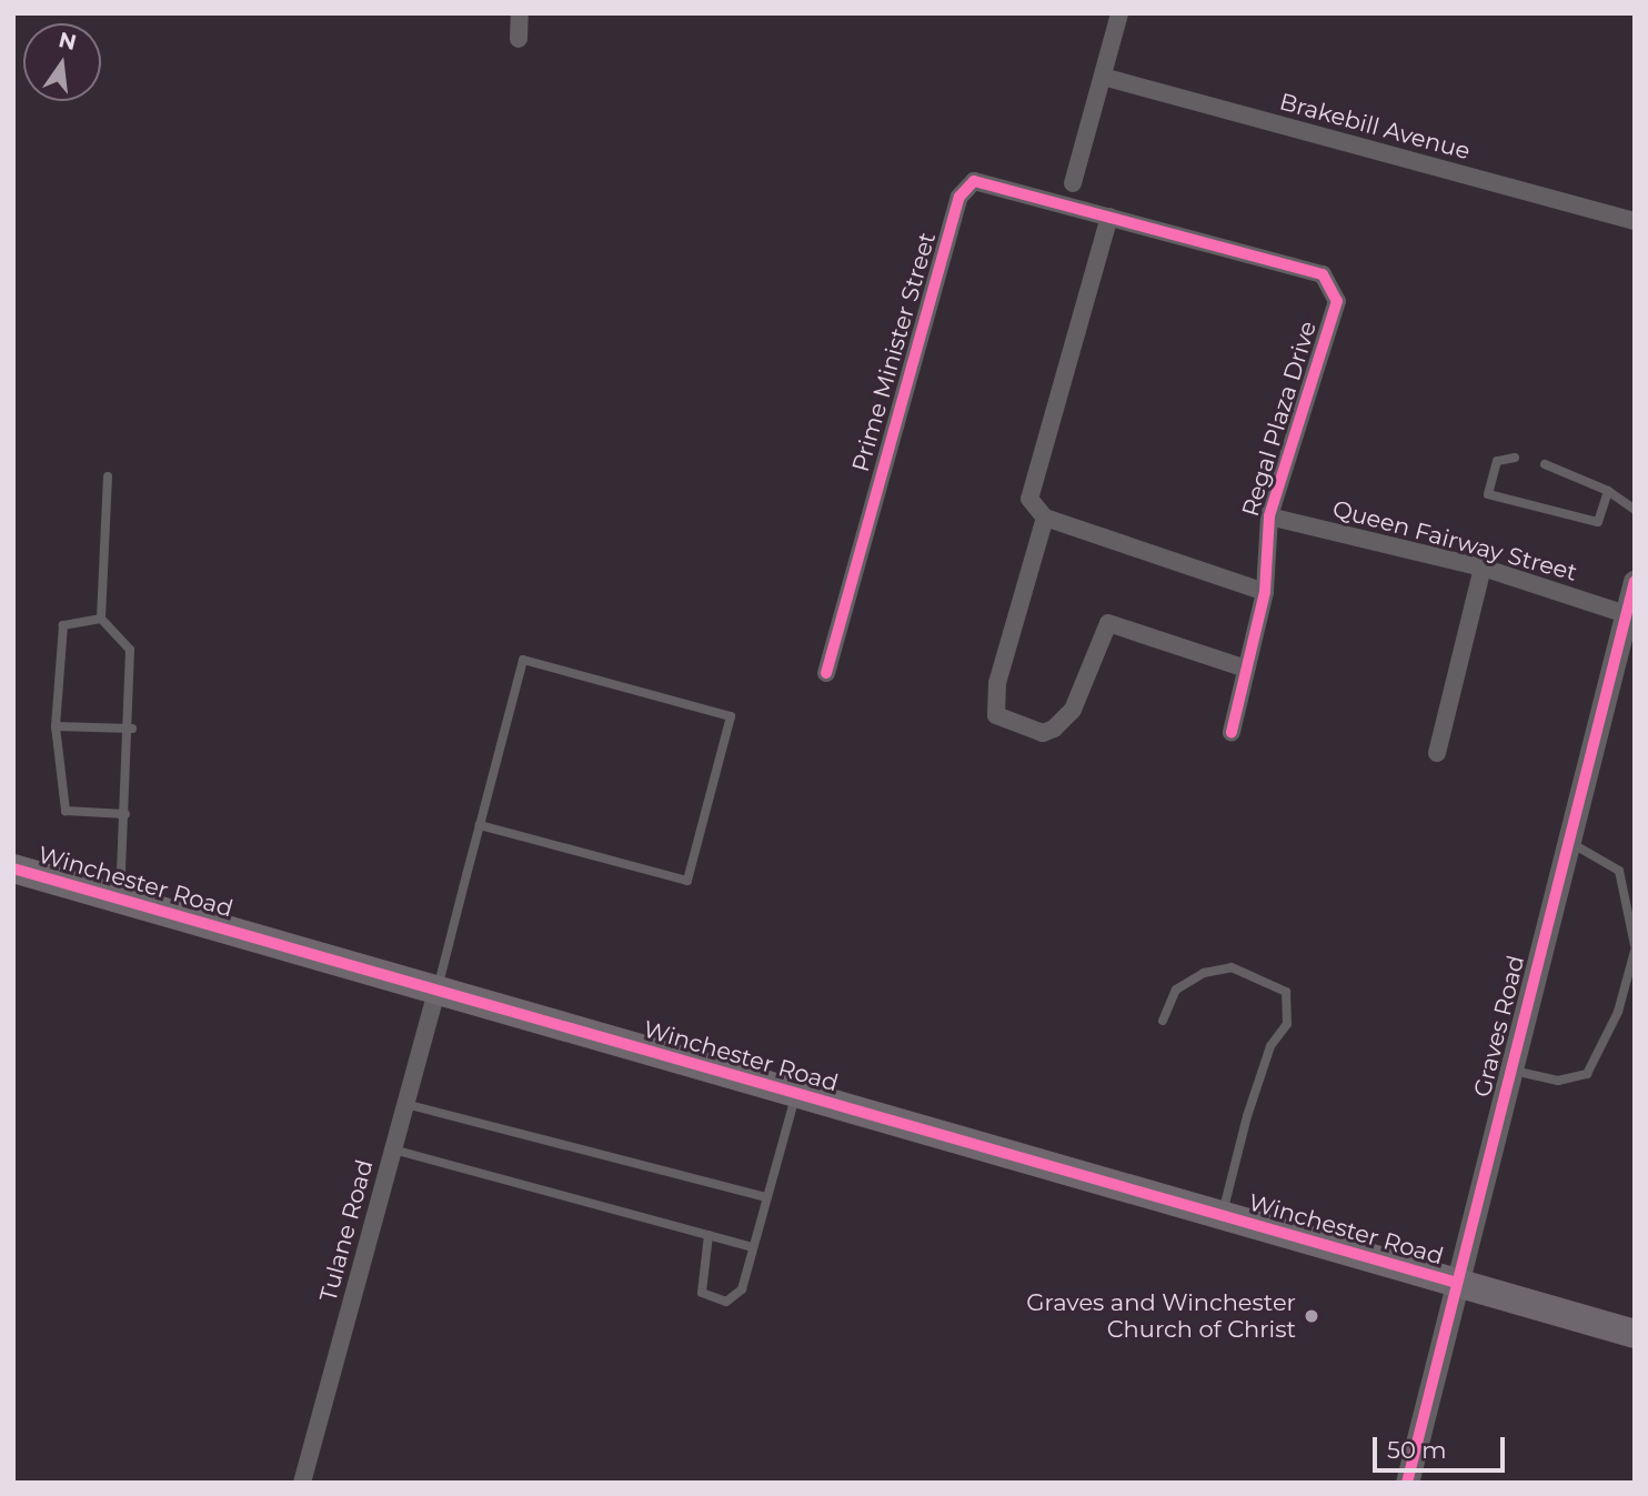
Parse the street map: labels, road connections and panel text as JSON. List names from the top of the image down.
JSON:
{
  "streets": {
    "main road": ["Winchester Road"],
    "street": [
      "Brakebill Avenue",
      "Prime Minister Street",
      "Regal Plaza Drive",
      "Queen Fairway Street",
      "Graves Road",
      "Tulane Road"
    ]
  },
  "crossings": [
    ["Prime Minister Street", "Regal Plaza Drive"],
    ["Regal Plaza Drive", "Queen Fairway Street"],
    ["Queen Fairway Street", "Graves Road"],
    ["Winchester Road", "Graves Road"],
    ["Winchester Road", "Tulane Road"]
  ],
  "places": ["Graves and Winchester Church of Christ"],
  "scale_bar": "50 m",
  "north": "top"
}
